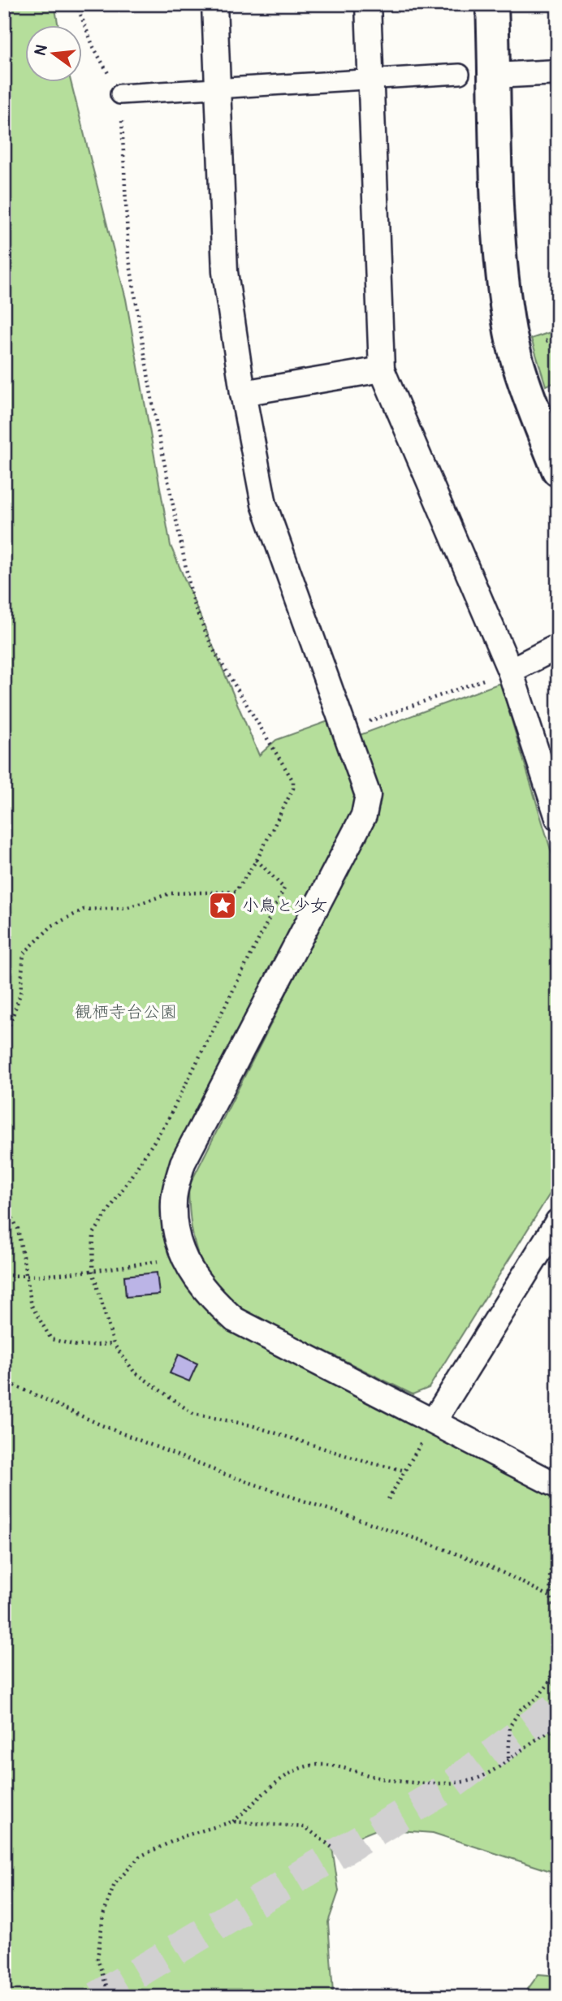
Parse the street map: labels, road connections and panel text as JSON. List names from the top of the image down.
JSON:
{
  "parks": ["観栖寺台公園"],
  "places": {
    "place": ["小鳥と少女"]
  },
  "north": "left"
}
